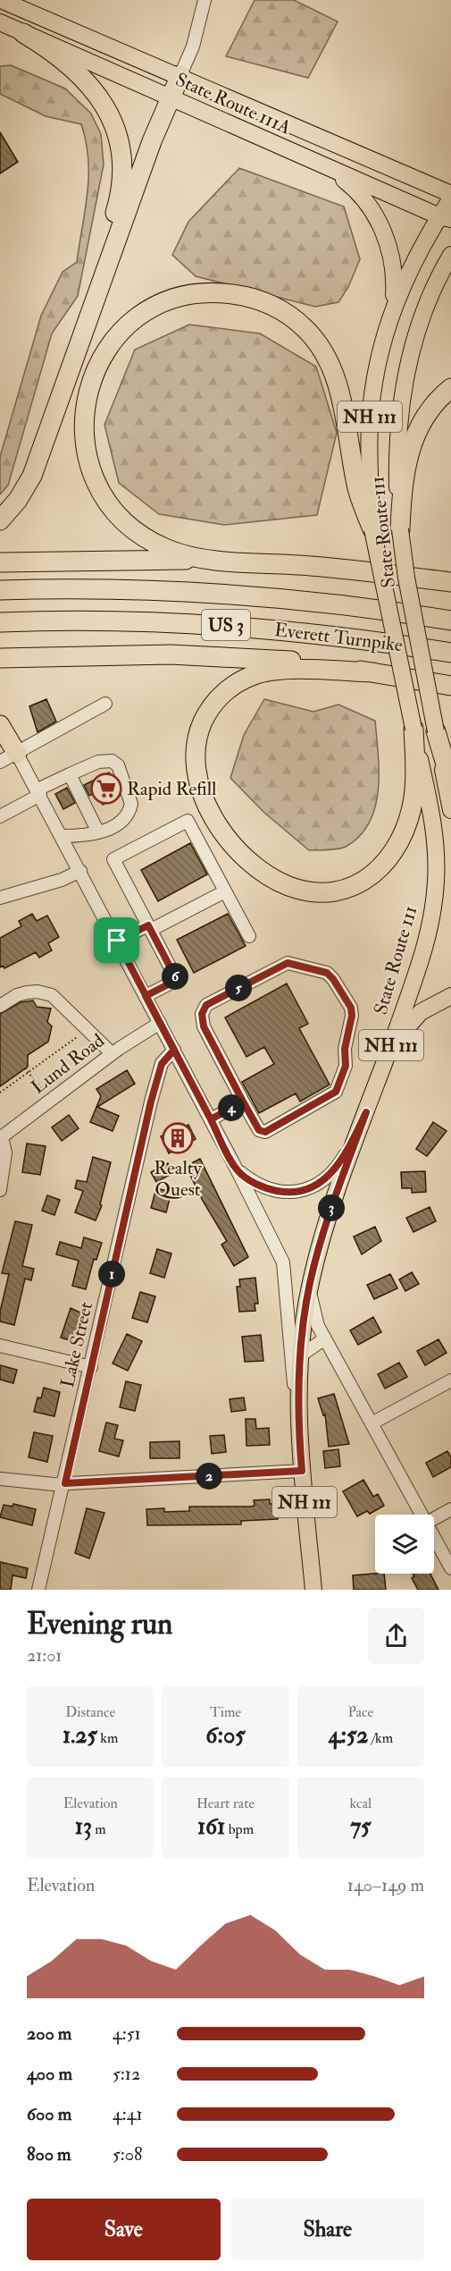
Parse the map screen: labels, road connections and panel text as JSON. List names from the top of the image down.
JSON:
{
  "streets": {
    "highway": ["US 3", "Everett Turnpike"],
    "main road": ["State Route 111A", "NH 111", "State Route 111"],
    "street": ["Lund Road", "Lake Street"]
  },
  "crossings": [
    ["State Route 111A", "State Route 111"],
    ["NH 111", "State Route 111"]
  ],
  "places": {
    "supermarket": ["Rapid Refill"],
    "building": ["Realty Quest"]
  },
  "page": {
    "pins": [
      "6",
      "5",
      "4",
      "3",
      "1",
      "2"
    ],
    "heading": ["Evening run", "21:01"],
    "stats": [
      ["Distance", "1.25 km"],
      ["Time", "6:05"],
      ["Pace", "4:52 /km"],
      ["Elevation", "13 m"],
      ["Heart rate", "161 bpm"],
      ["kcal", "75"]
    ],
    "chart": ["Elevation", "140–149 m"],
    "list": [
      {
        "name": "200 m",
        "note": "4:51"
      },
      {
        "name": "400 m",
        "note": "5:12"
      },
      {
        "name": "600 m",
        "note": "4:41"
      },
      {
        "name": "800 m",
        "note": "5:08"
      }
    ],
    "buttons": ["Save", "Share"]
  }
}
